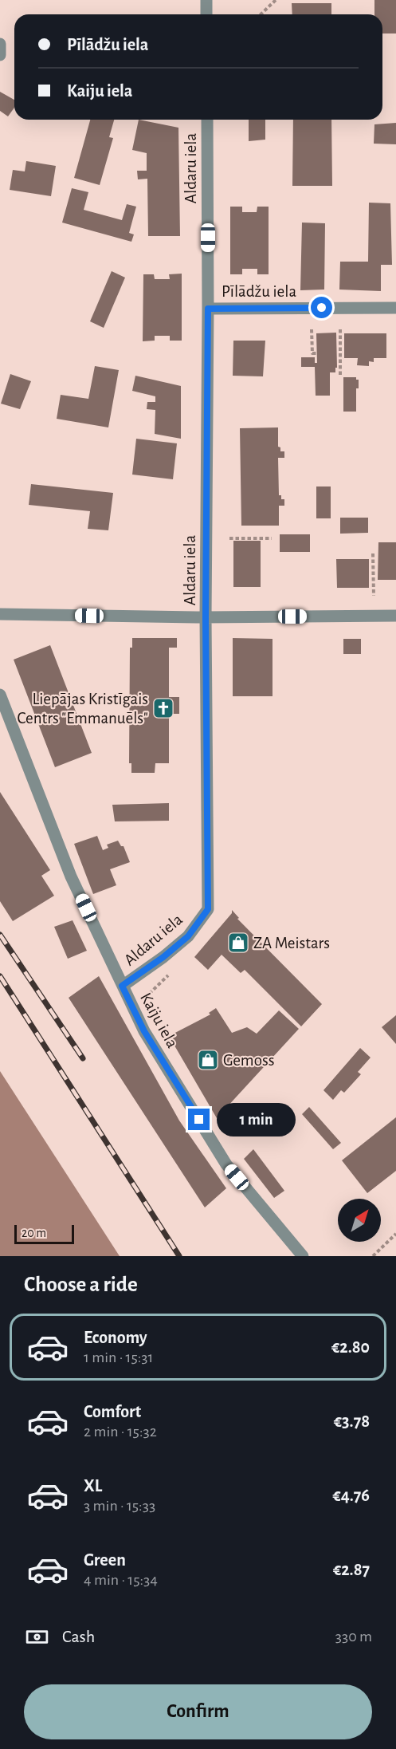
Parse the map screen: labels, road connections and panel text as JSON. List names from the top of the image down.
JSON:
{
  "streets": {
    "street": ["Aldaru iela", "Pīlādžu iela", "Kaiju iela"]
  },
  "crossings": [
    ["Aldaru iela", "Pīlādžu iela"],
    ["Aldaru iela", "Kaiju iela"]
  ],
  "places": {
    "church": ["Liepājas Kristīgais Centrs \"Emmanuēls\""],
    "shop": ["ZA Meistars", "Gemoss"]
  },
  "scale_bar": "20 m",
  "north": "top right",
  "page": {
    "banner": ["Pīlādžu iela", "Kaiju iela"],
    "bubble": "1 min",
    "scale": "20 m",
    "heading": "Choose a ride",
    "list": [
      {
        "name": "Economy",
        "note": "1 min · 15:31",
        "value": "€2.80"
      },
      {
        "name": "Comfort",
        "note": "2 min · 15:32",
        "value": "€3.78"
      },
      {
        "name": "XL",
        "note": "3 min · 15:33",
        "value": "€4.76"
      },
      {
        "name": "Green",
        "note": "4 min · 15:34",
        "value": "€2.87"
      }
    ],
    "pay": ["Cash", "330 m"],
    "buttons": "Confirm"
  }
}
